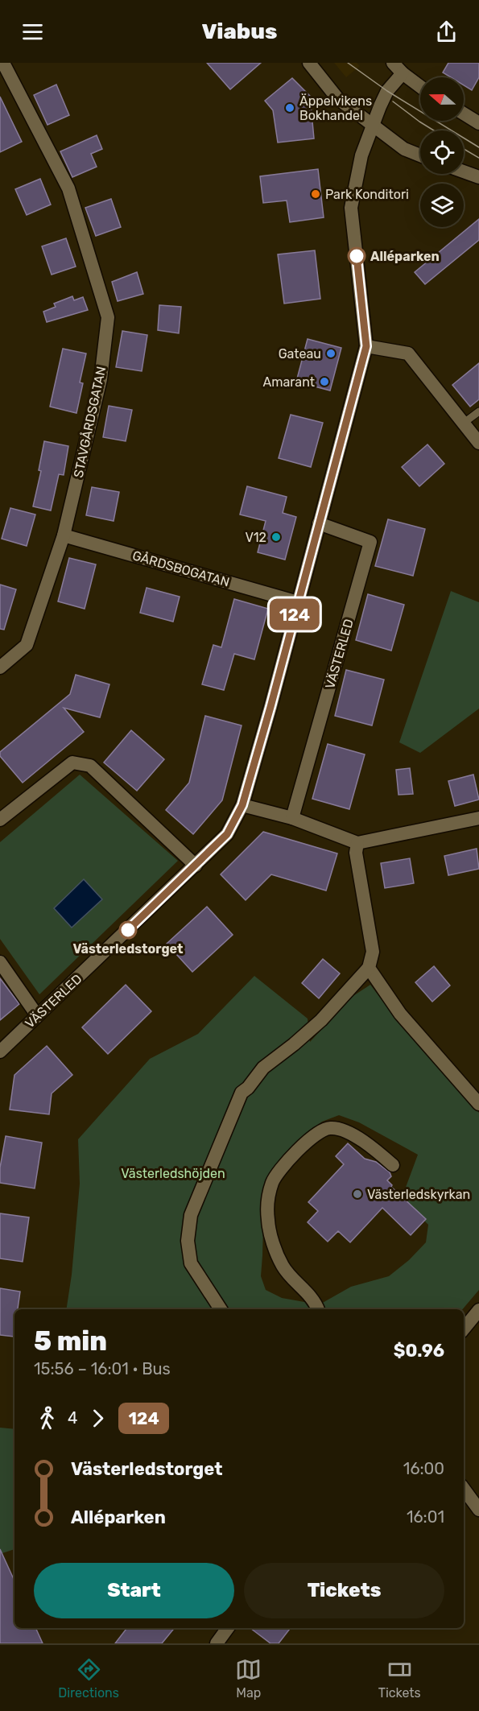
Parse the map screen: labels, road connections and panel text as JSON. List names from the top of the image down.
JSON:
{
  "streets": {
    "street": ["STAVGÅRDSGATAN", "GÅRDSBOGATAN", "VÄSTERLED"]
  },
  "crossings": [
    ["STAVGÅRDSGATAN", "GÅRDSBOGATAN"],
    ["GÅRDSBOGATAN", "VÄSTERLED"]
  ],
  "parks": ["Västerledshöjden"],
  "places": [
    "Äppelvikens Bokhandel",
    "Park Konditori",
    "Alléparken",
    "Gateau",
    "Amarant",
    "V12",
    "Västerledstorget",
    "Västerledskyrkan"
  ],
  "lines": ["bus line 124"],
  "north": "left",
  "page": {
    "header": "Viabus",
    "on_map": "124",
    "heading": ["5 min", "15:56 – 16:01 · Bus", "$0.96"],
    "legs": ["4", "124"],
    "list": [
      {
        "name": "Västerledstorget",
        "value": "16:00"
      },
      {
        "name": "Alléparken",
        "value": "16:01"
      }
    ],
    "buttons": ["Start", "Tickets"],
    "tabs": ["Directions", "Map", "Tickets"]
  }
}
